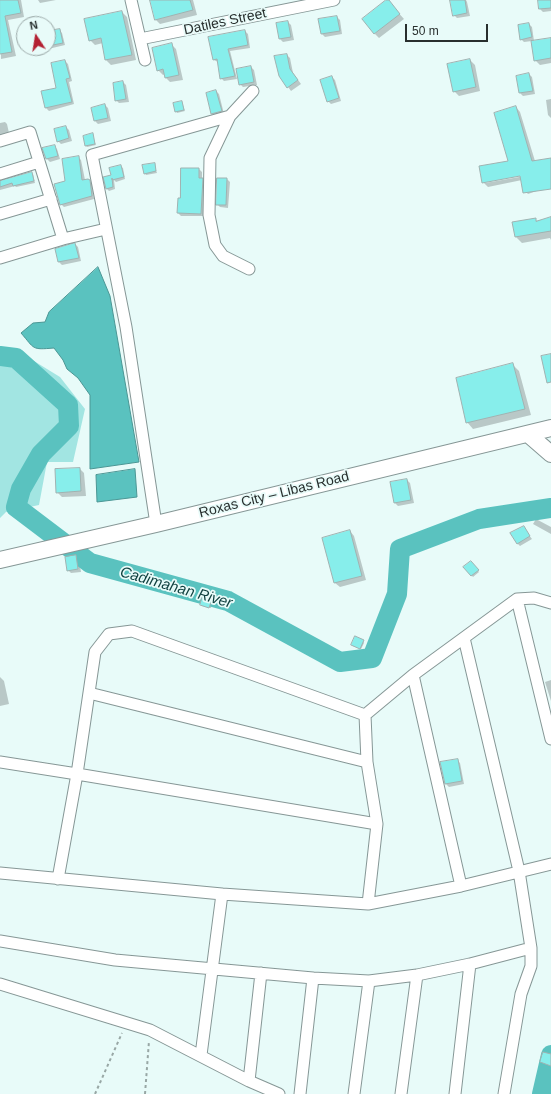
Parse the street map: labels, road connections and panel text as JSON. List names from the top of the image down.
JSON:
{
  "streets": {
    "main road": ["Roxas City – Libas Road"],
    "street": ["Datiles Street"]
  },
  "water": ["Cadimahan River"],
  "scale_bar": "50 m",
  "north": "top"
}
